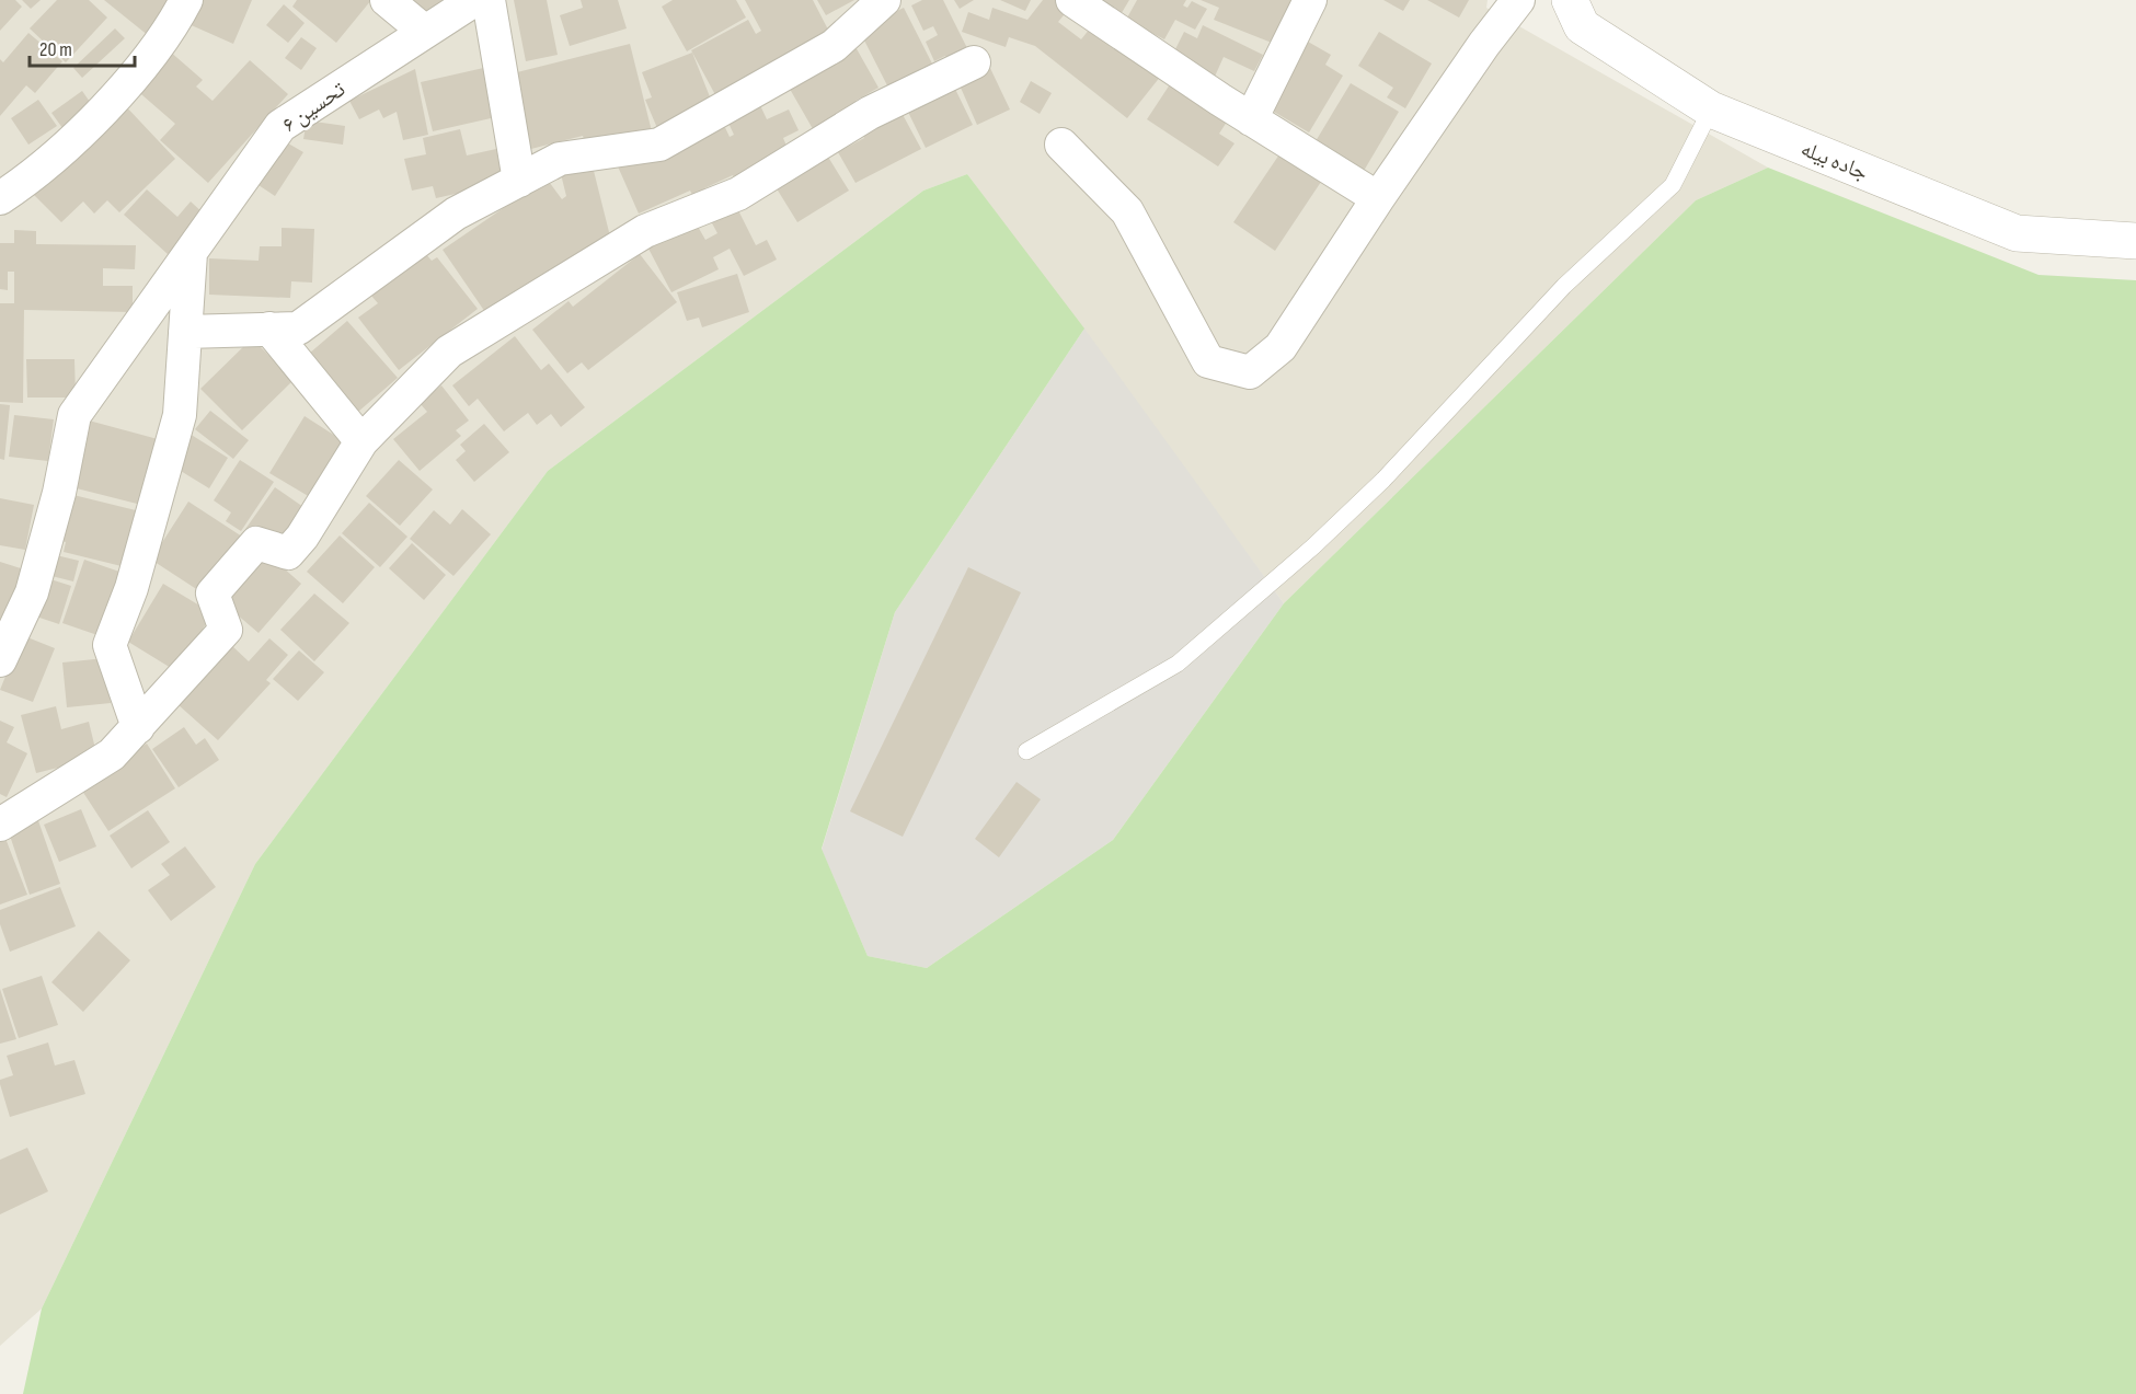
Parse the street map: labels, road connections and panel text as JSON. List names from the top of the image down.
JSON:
{
  "streets": {
    "street": ["تحسین ۶", "جاده بیله"]
  },
  "scale_bar": "20 m"
}
